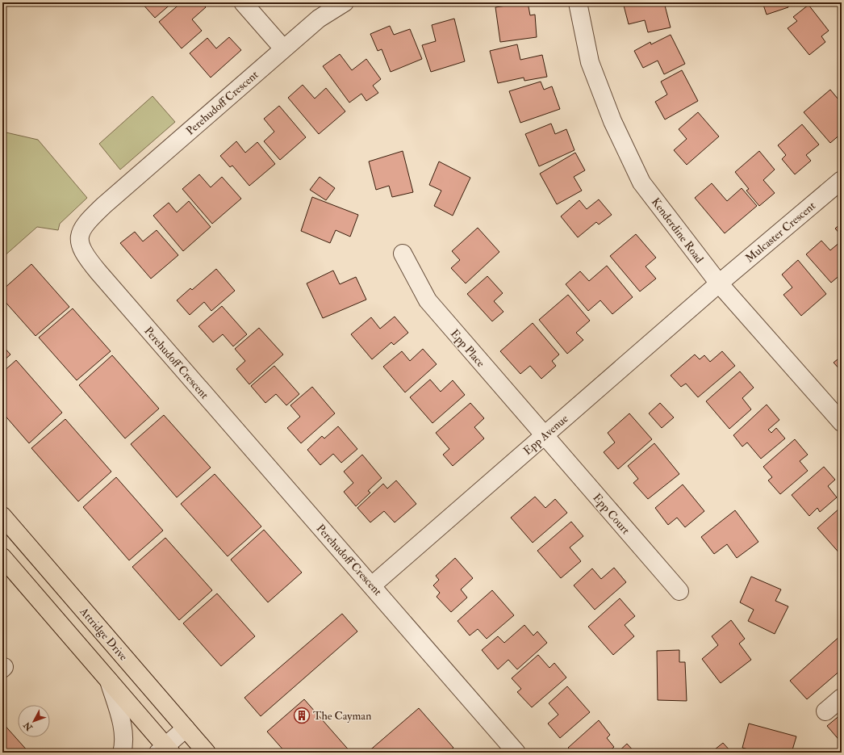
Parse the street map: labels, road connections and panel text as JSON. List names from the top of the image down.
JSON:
{
  "streets": {
    "main road": ["Attridge Drive"],
    "street": [
      "Perehudoff Crescent",
      "Kenderdine Road",
      "Mulcaster Crescent",
      "Epp Place",
      "Epp Avenue",
      "Epp Court"
    ]
  },
  "crossings": [
    ["Perehudoff Crescent", "Epp Avenue"],
    ["Kenderdine Road", "Mulcaster Crescent"],
    ["Kenderdine Road", "Epp Avenue"],
    ["Mulcaster Crescent", "Epp Avenue"],
    ["Epp Place", "Epp Avenue"],
    ["Epp Place", "Epp Court"],
    ["Epp Avenue", "Epp Court"]
  ],
  "places": {
    "building": ["The Cayman"]
  },
  "north": "bottom left"
}
